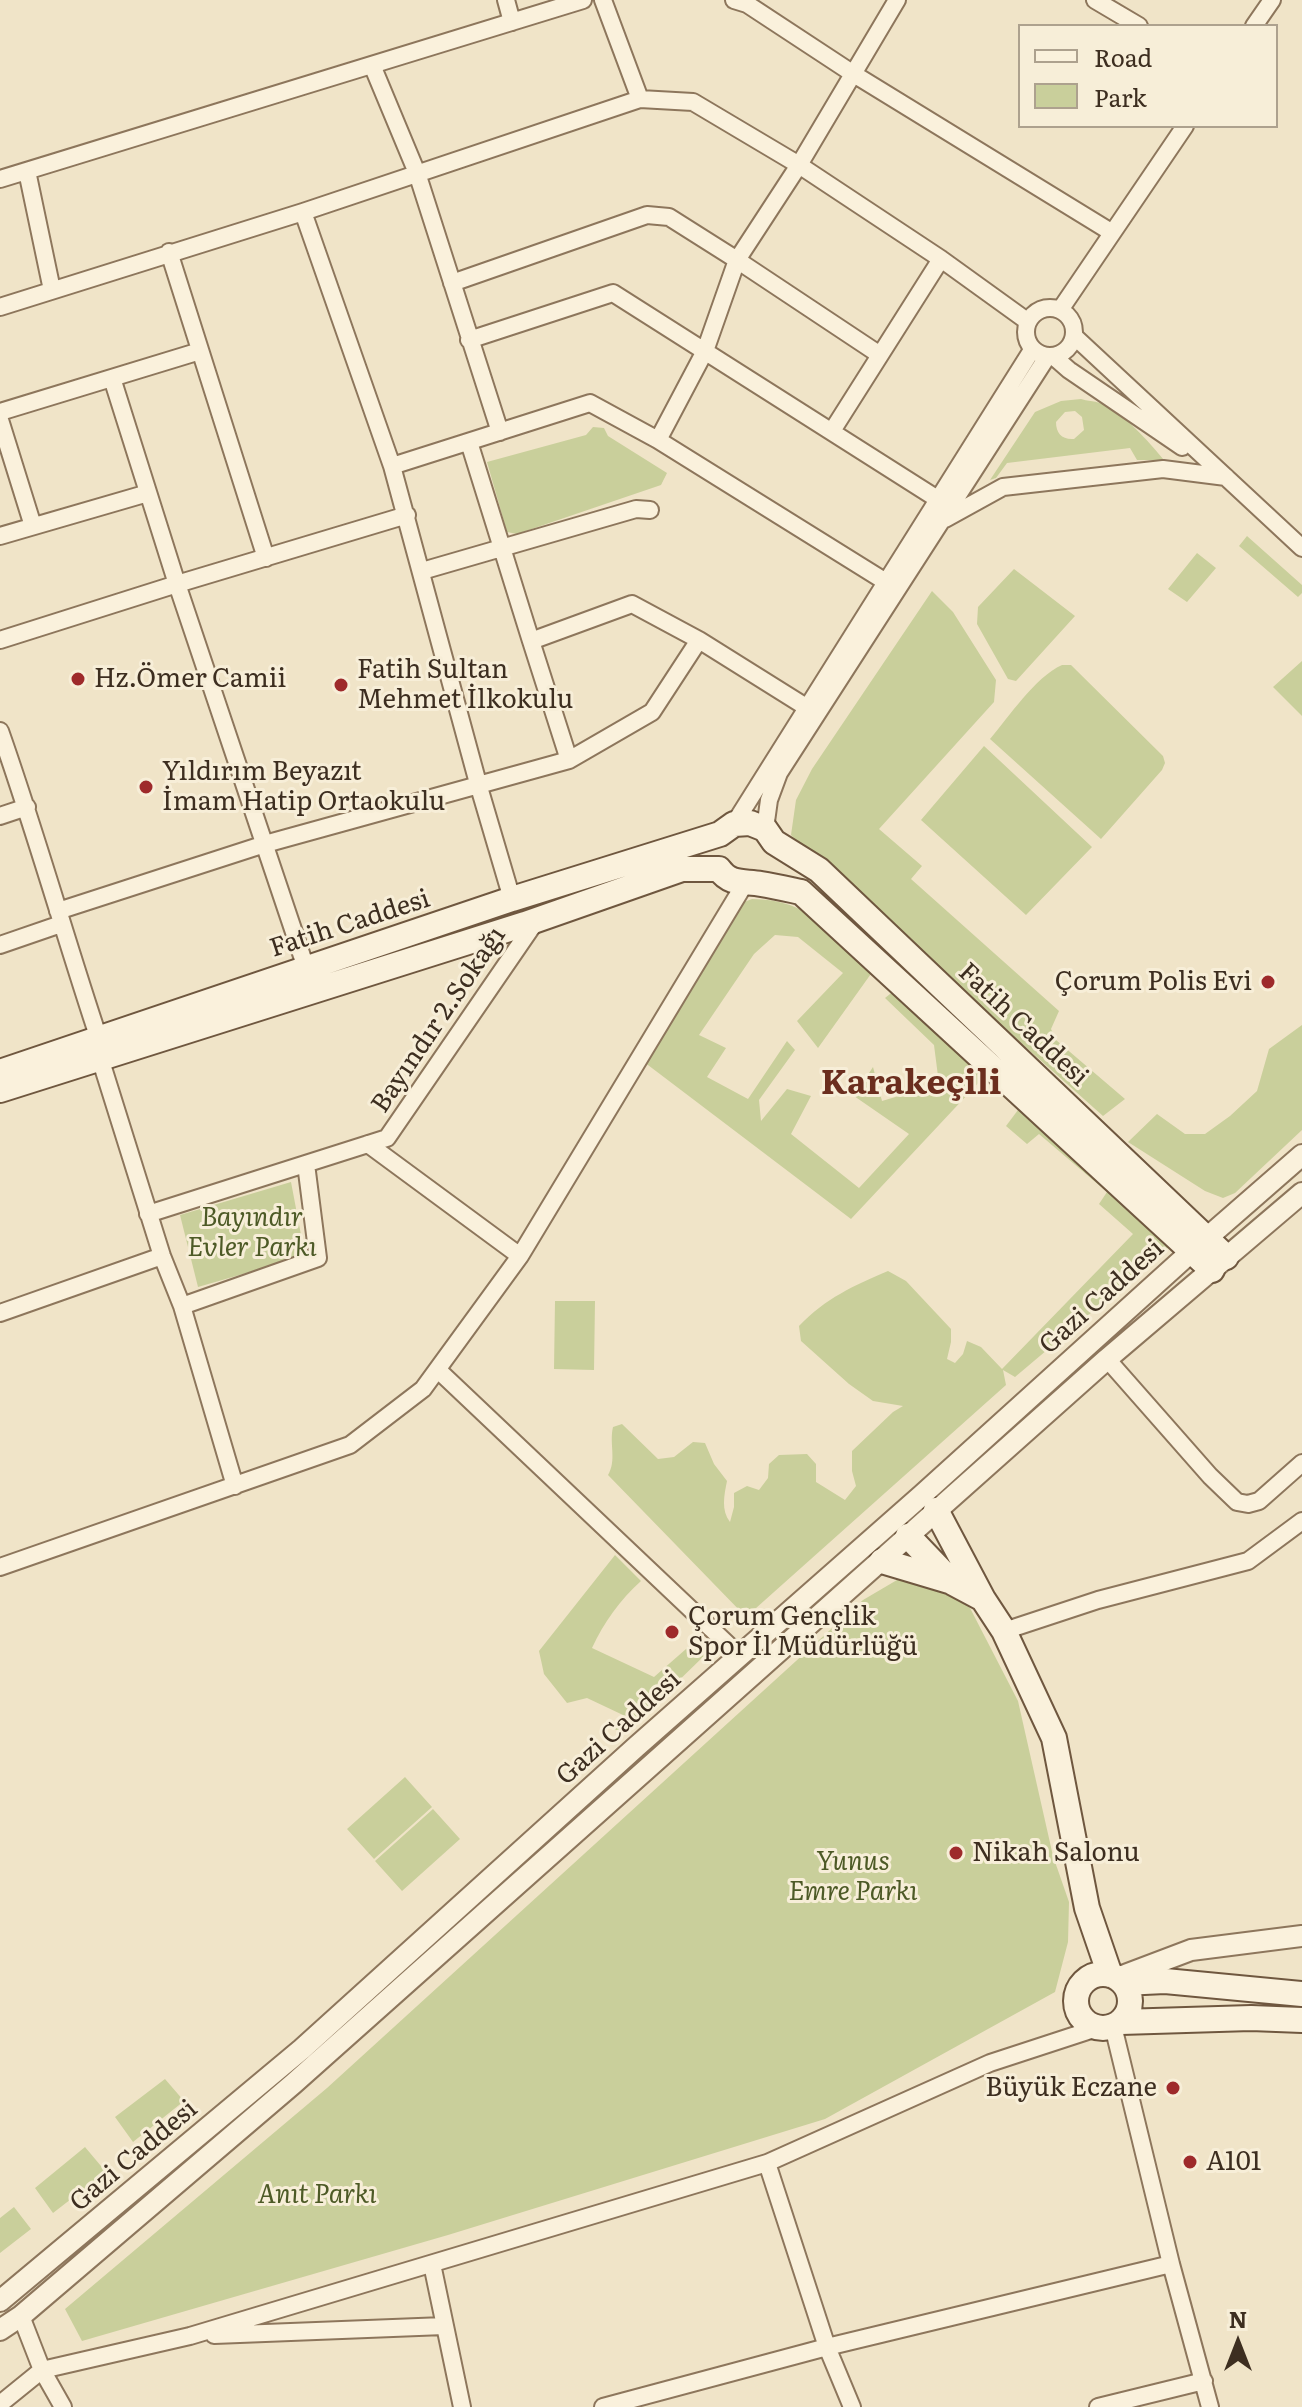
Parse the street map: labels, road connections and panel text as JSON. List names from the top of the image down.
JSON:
{
  "streets": {
    "main road": ["Fatih Caddesi"],
    "street": ["Bayındır 2.Sokağı", "Gazi Caddesi"]
  },
  "crossings": [
    ["Fatih Caddesi", "Bayındır 2.Sokağı"],
    ["Fatih Caddesi", "Gazi Caddesi"]
  ],
  "districts": ["Karakeçili"],
  "parks": ["Bayındır Evler Parkı", "Yunus Emre Parkı", "Anıt Parkı"],
  "places": [
    "Hz.Ömer Camii",
    "Fatih Sultan Mehmet İlkokulu",
    "Yıldırım Beyazıt İmam Hatip Ortaokulu",
    "Çorum Polis Evi",
    "Çorum Gençlik Spor İl Müdürlüğü",
    "Nikah Salonu",
    "Büyük Eczane",
    "A101"
  ],
  "legend": ["Road", "Park"],
  "north": "top"
}
